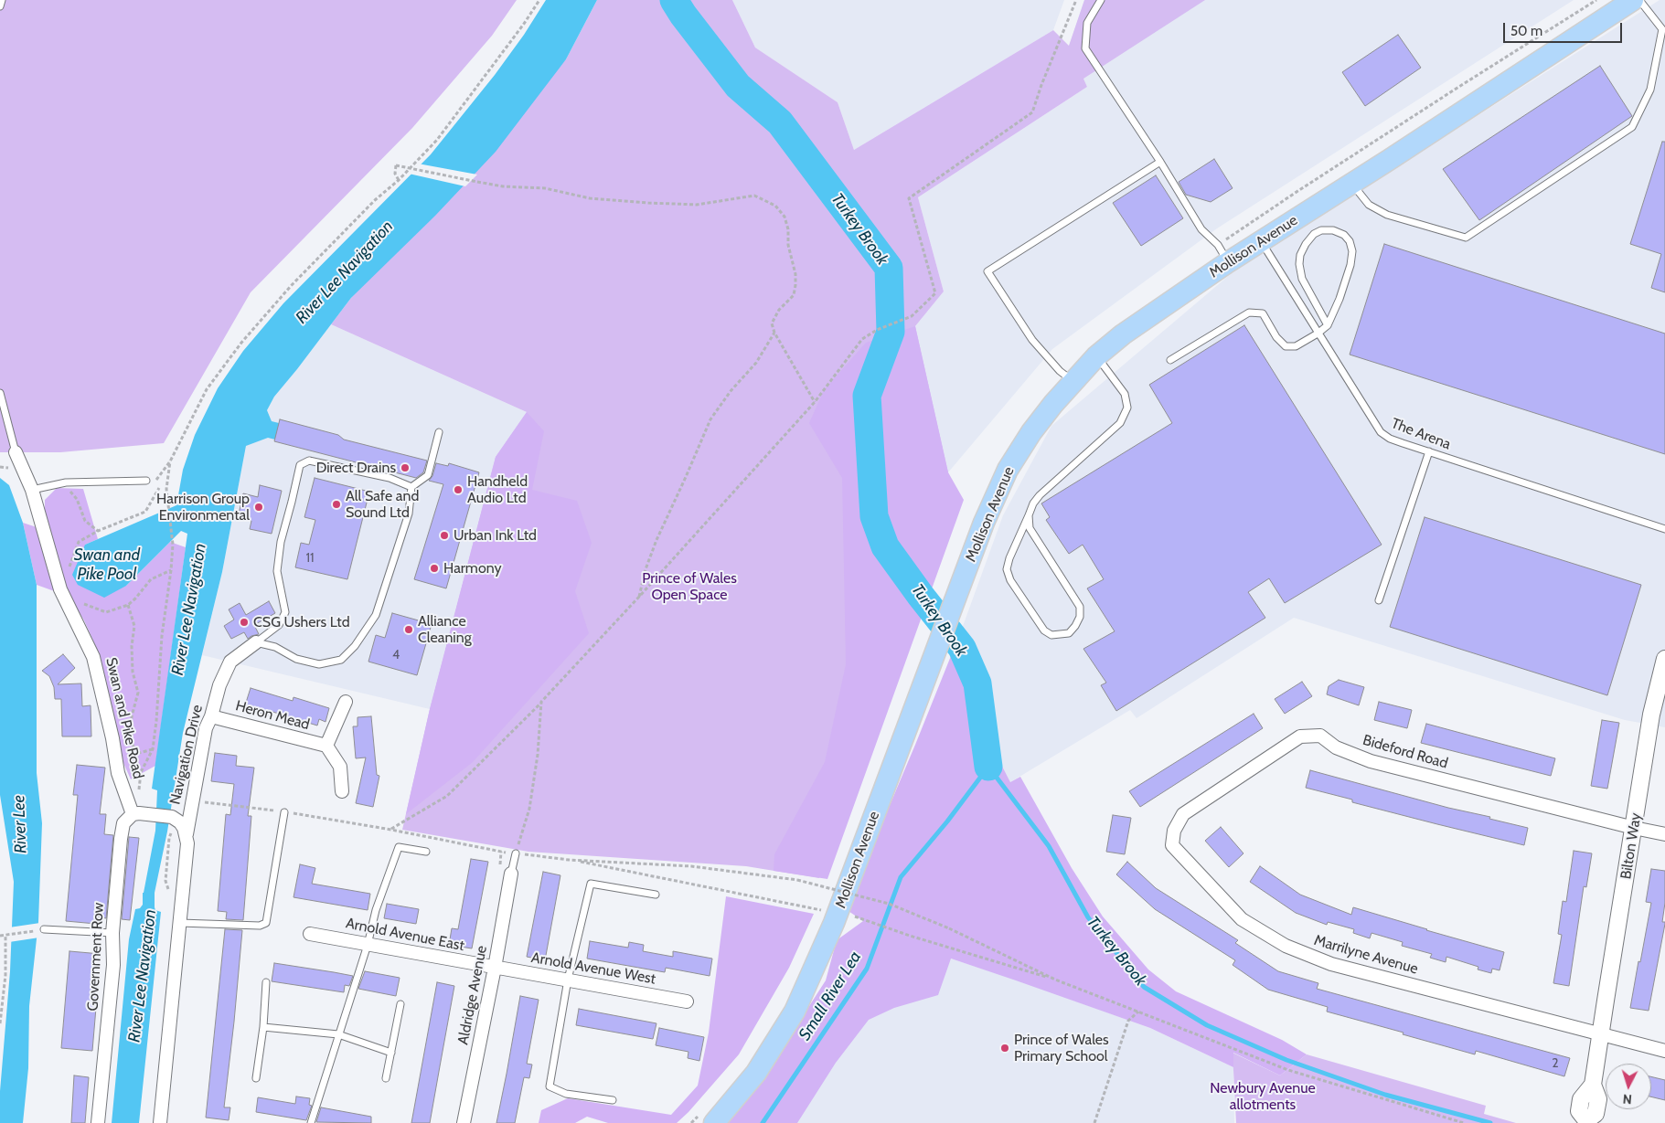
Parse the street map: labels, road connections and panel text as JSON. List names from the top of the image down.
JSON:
{
  "streets": {
    "main road": ["Mollison Avenue"],
    "street": [
      "Heron Mead",
      "Swan and Pike Road",
      "Bideford Road",
      "Navigation Drive",
      "Bilton Way",
      "Arnold Avenue East",
      "Marrilyne Avenue",
      "Government Row",
      "Arnold Avenue West",
      "Aldridge Avenue"
    ],
    "lane": ["The Arena"]
  },
  "crossings": [
    ["Mollison Avenue", "The Arena"],
    ["Heron Mead", "Navigation Drive"],
    ["Swan and Pike Road", "Government Row"],
    ["Bideford Road", "Bilton Way"],
    ["Bideford Road", "Marrilyne Avenue"],
    ["Bilton Way", "Marrilyne Avenue"],
    ["Arnold Avenue East", "Arnold Avenue West"],
    ["Arnold Avenue East", "Aldridge Avenue"],
    ["Arnold Avenue West", "Aldridge Avenue"]
  ],
  "water": [
    "Turkey Brook",
    "River Lee Navigation",
    "Swan and Pike Pool",
    "River Lee",
    "Small River Lea"
  ],
  "parks": ["Prince of Wales Open Space", "Newbury Avenue allotments"],
  "places": [
    "Direct Drains",
    "Handheld Audio Ltd",
    "All Safe and Sound Ltd",
    "Harrison Group Environmental",
    "Urban Ink Ltd",
    "Harmony",
    "CSG Ushers Ltd",
    "Alliance Cleaning",
    "Prince of Wales Primary School"
  ],
  "house_numbers": ["11", "4", "2"],
  "scale_bar": "50 m",
  "north": "bottom"
}
